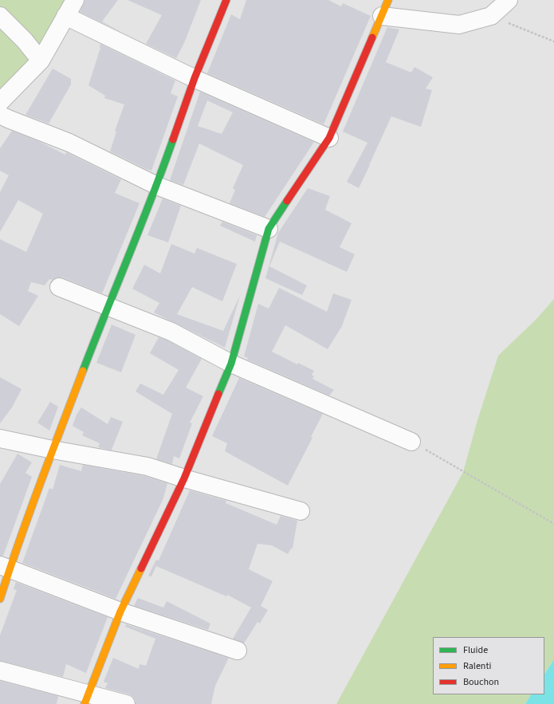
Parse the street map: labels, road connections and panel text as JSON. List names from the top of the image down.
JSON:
{
  "legend": ["Fluide", "Ralenti", "Bouchon"]
}
